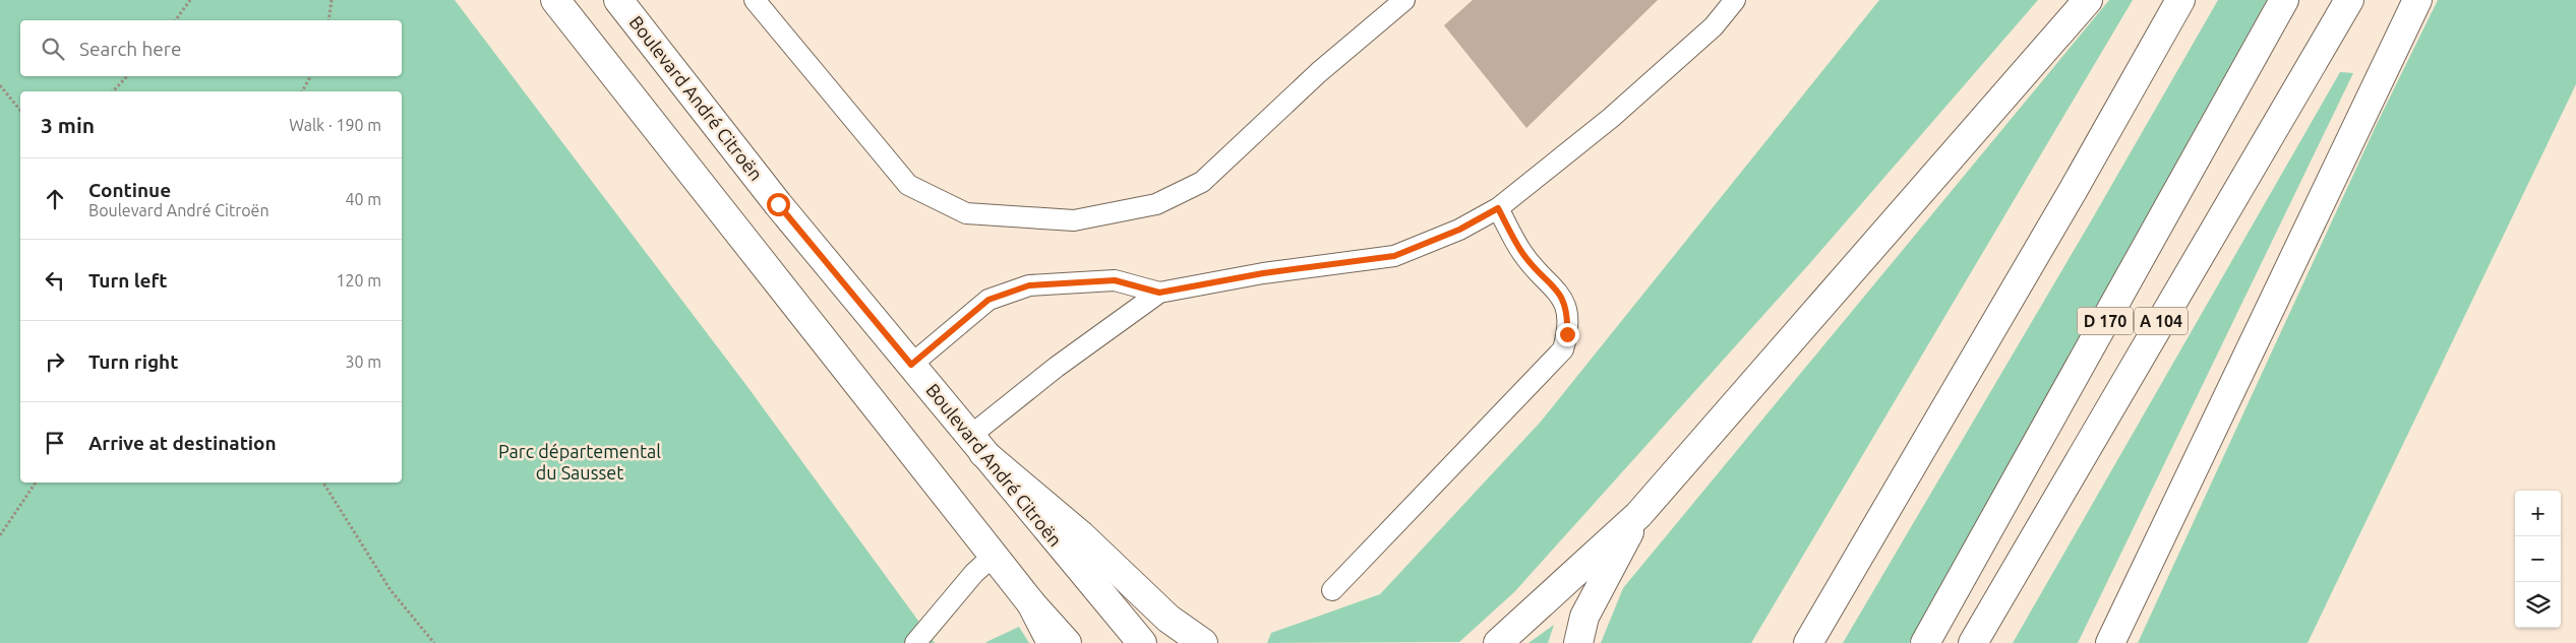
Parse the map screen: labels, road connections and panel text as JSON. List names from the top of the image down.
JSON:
{
  "streets": {
    "main road": ["Boulevard André Citroën", "D 170", "A 104"]
  },
  "parks": ["Parc départemental du Sausset"],
  "page": {
    "search": "Search here",
    "heading": ["3 min", "Walk · 190 m"],
    "list": [
      ["Continue", "Boulevard André Citroën", "40 m"],
      ["Turn left", "120 m"],
      ["Turn right", "30 m"],
      "Arrive at destination"
    ],
    "map_buttons": ["+", "−"]
  }
}
